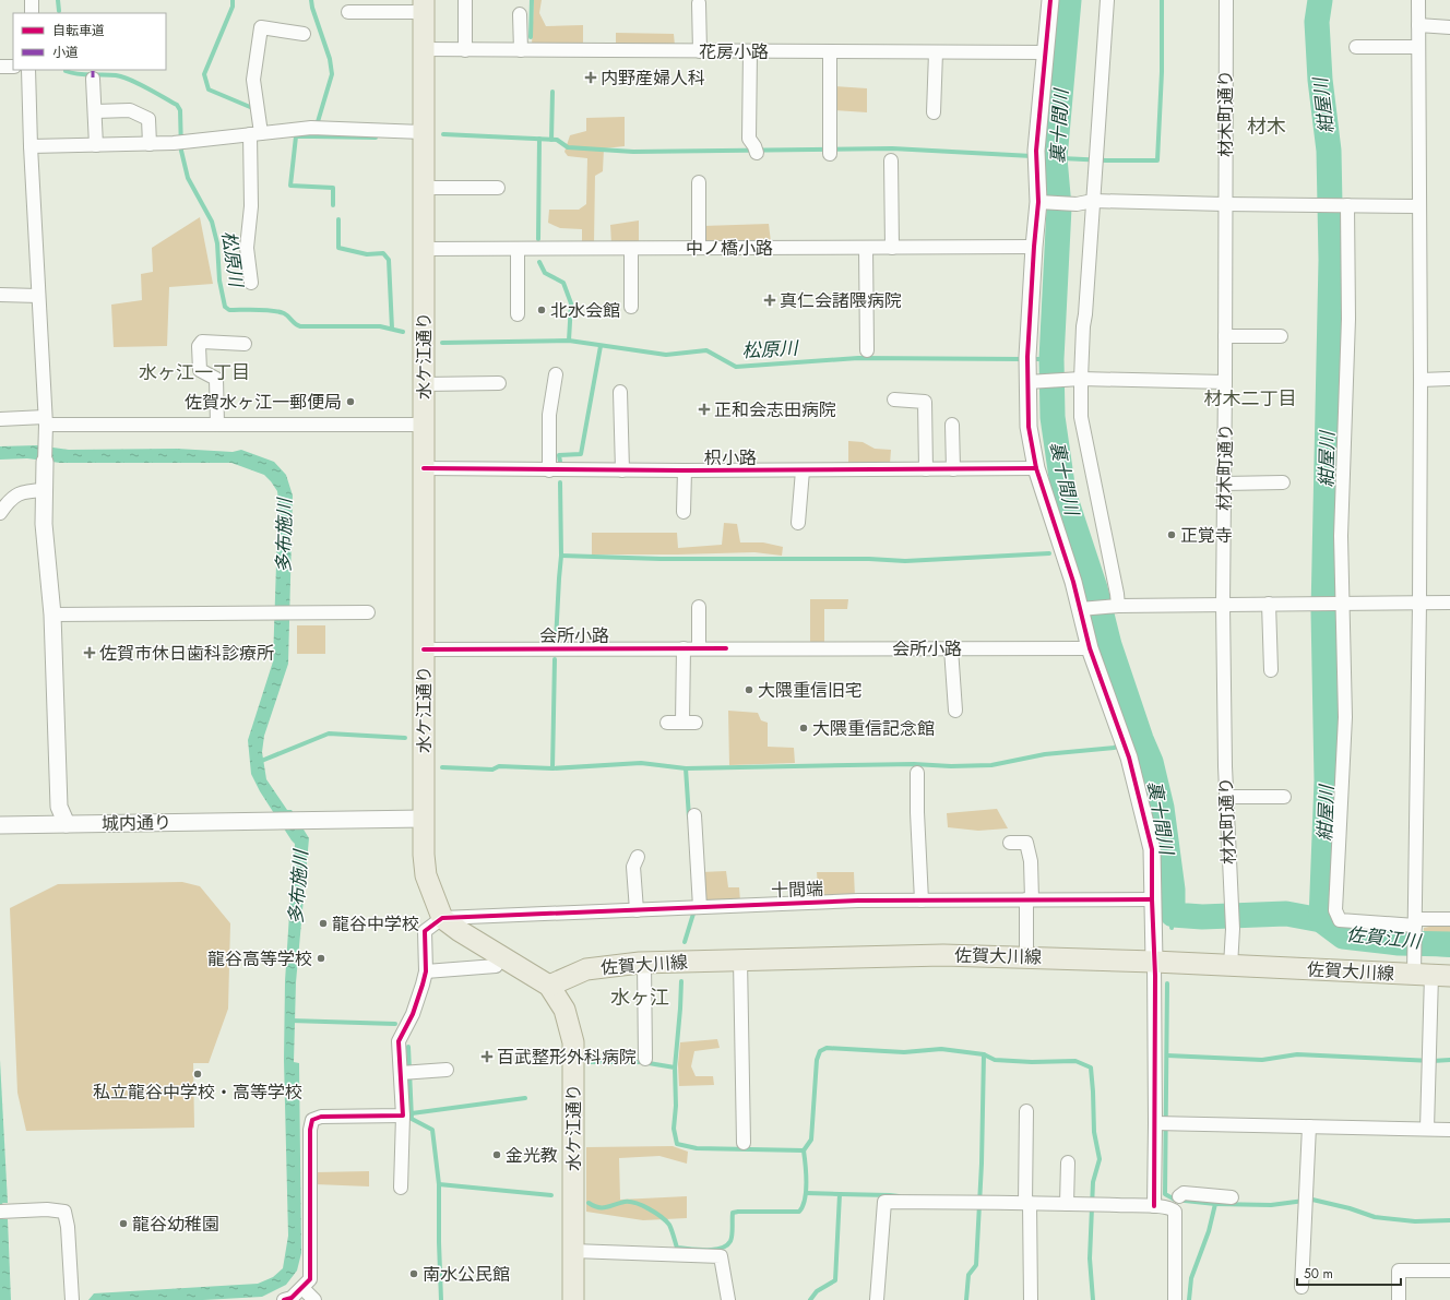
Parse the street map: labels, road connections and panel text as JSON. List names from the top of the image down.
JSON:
{
  "streets": {
    "main road": ["水ケ江通り", "佐賀大川線"],
    "street": [
      "花房小路",
      "材木町通り",
      "中ノ橋小路",
      "枳小路",
      "会所小路",
      "城内通り",
      "十間端"
    ]
  },
  "crossings": [
    ["花房小路", "水ケ江通り"],
    ["材木町通り", "佐賀大川線"],
    ["中ノ橋小路", "水ケ江通り"],
    ["水ケ江通り", "枳小路"],
    ["水ケ江通り", "会所小路"],
    ["水ケ江通り", "城内通り"],
    ["水ケ江通り", "十間端"],
    ["水ケ江通り", "佐賀大川線"]
  ],
  "districts": [
    "材木",
    "水ヶ江一丁目",
    "材木二丁目",
    "水ヶ江"
  ],
  "water": [
    "紺屋川",
    "裏十間川",
    "松原川",
    "多布施川",
    "佐賀江川"
  ],
  "places": {
    "health": [
      "内野産婦人科",
      "真仁会諸隈病院",
      "正和会志田病院",
      "佐賀市休日歯科診療所",
      "百武整形外科病院"
    ],
    "other": [
      "北水会館",
      "佐賀水ヶ江一郵便局",
      "正覚寺",
      "大隈重信旧宅",
      "大隈重信記念館",
      "龍谷中学校",
      "龍谷高等学校",
      "私立龍谷中学校・高等学校",
      "金光教",
      "龍谷幼稚園",
      "南水公民館"
    ]
  },
  "legend": ["自転車道", "小道"],
  "scale_bar": "50 m"
}
